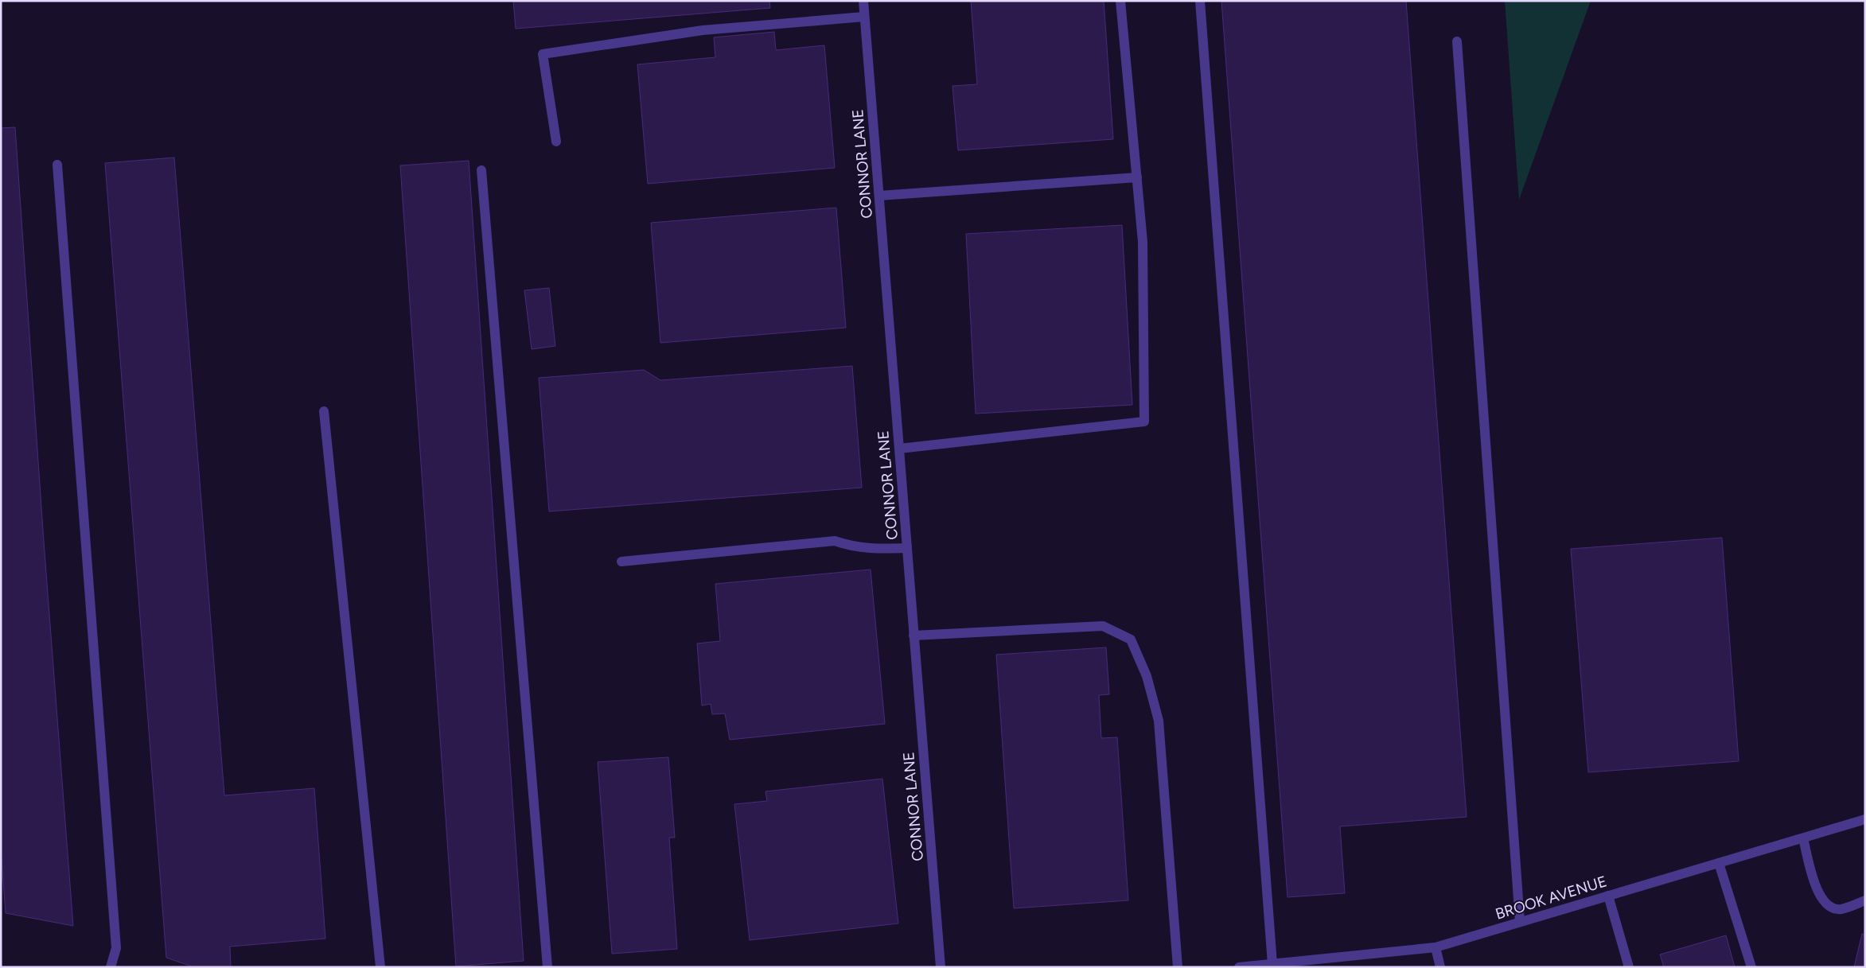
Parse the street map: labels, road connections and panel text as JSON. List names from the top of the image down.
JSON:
{
  "streets": {
    "street": ["CONNOR LANE", "BROOK AVENUE"]
  }
}
